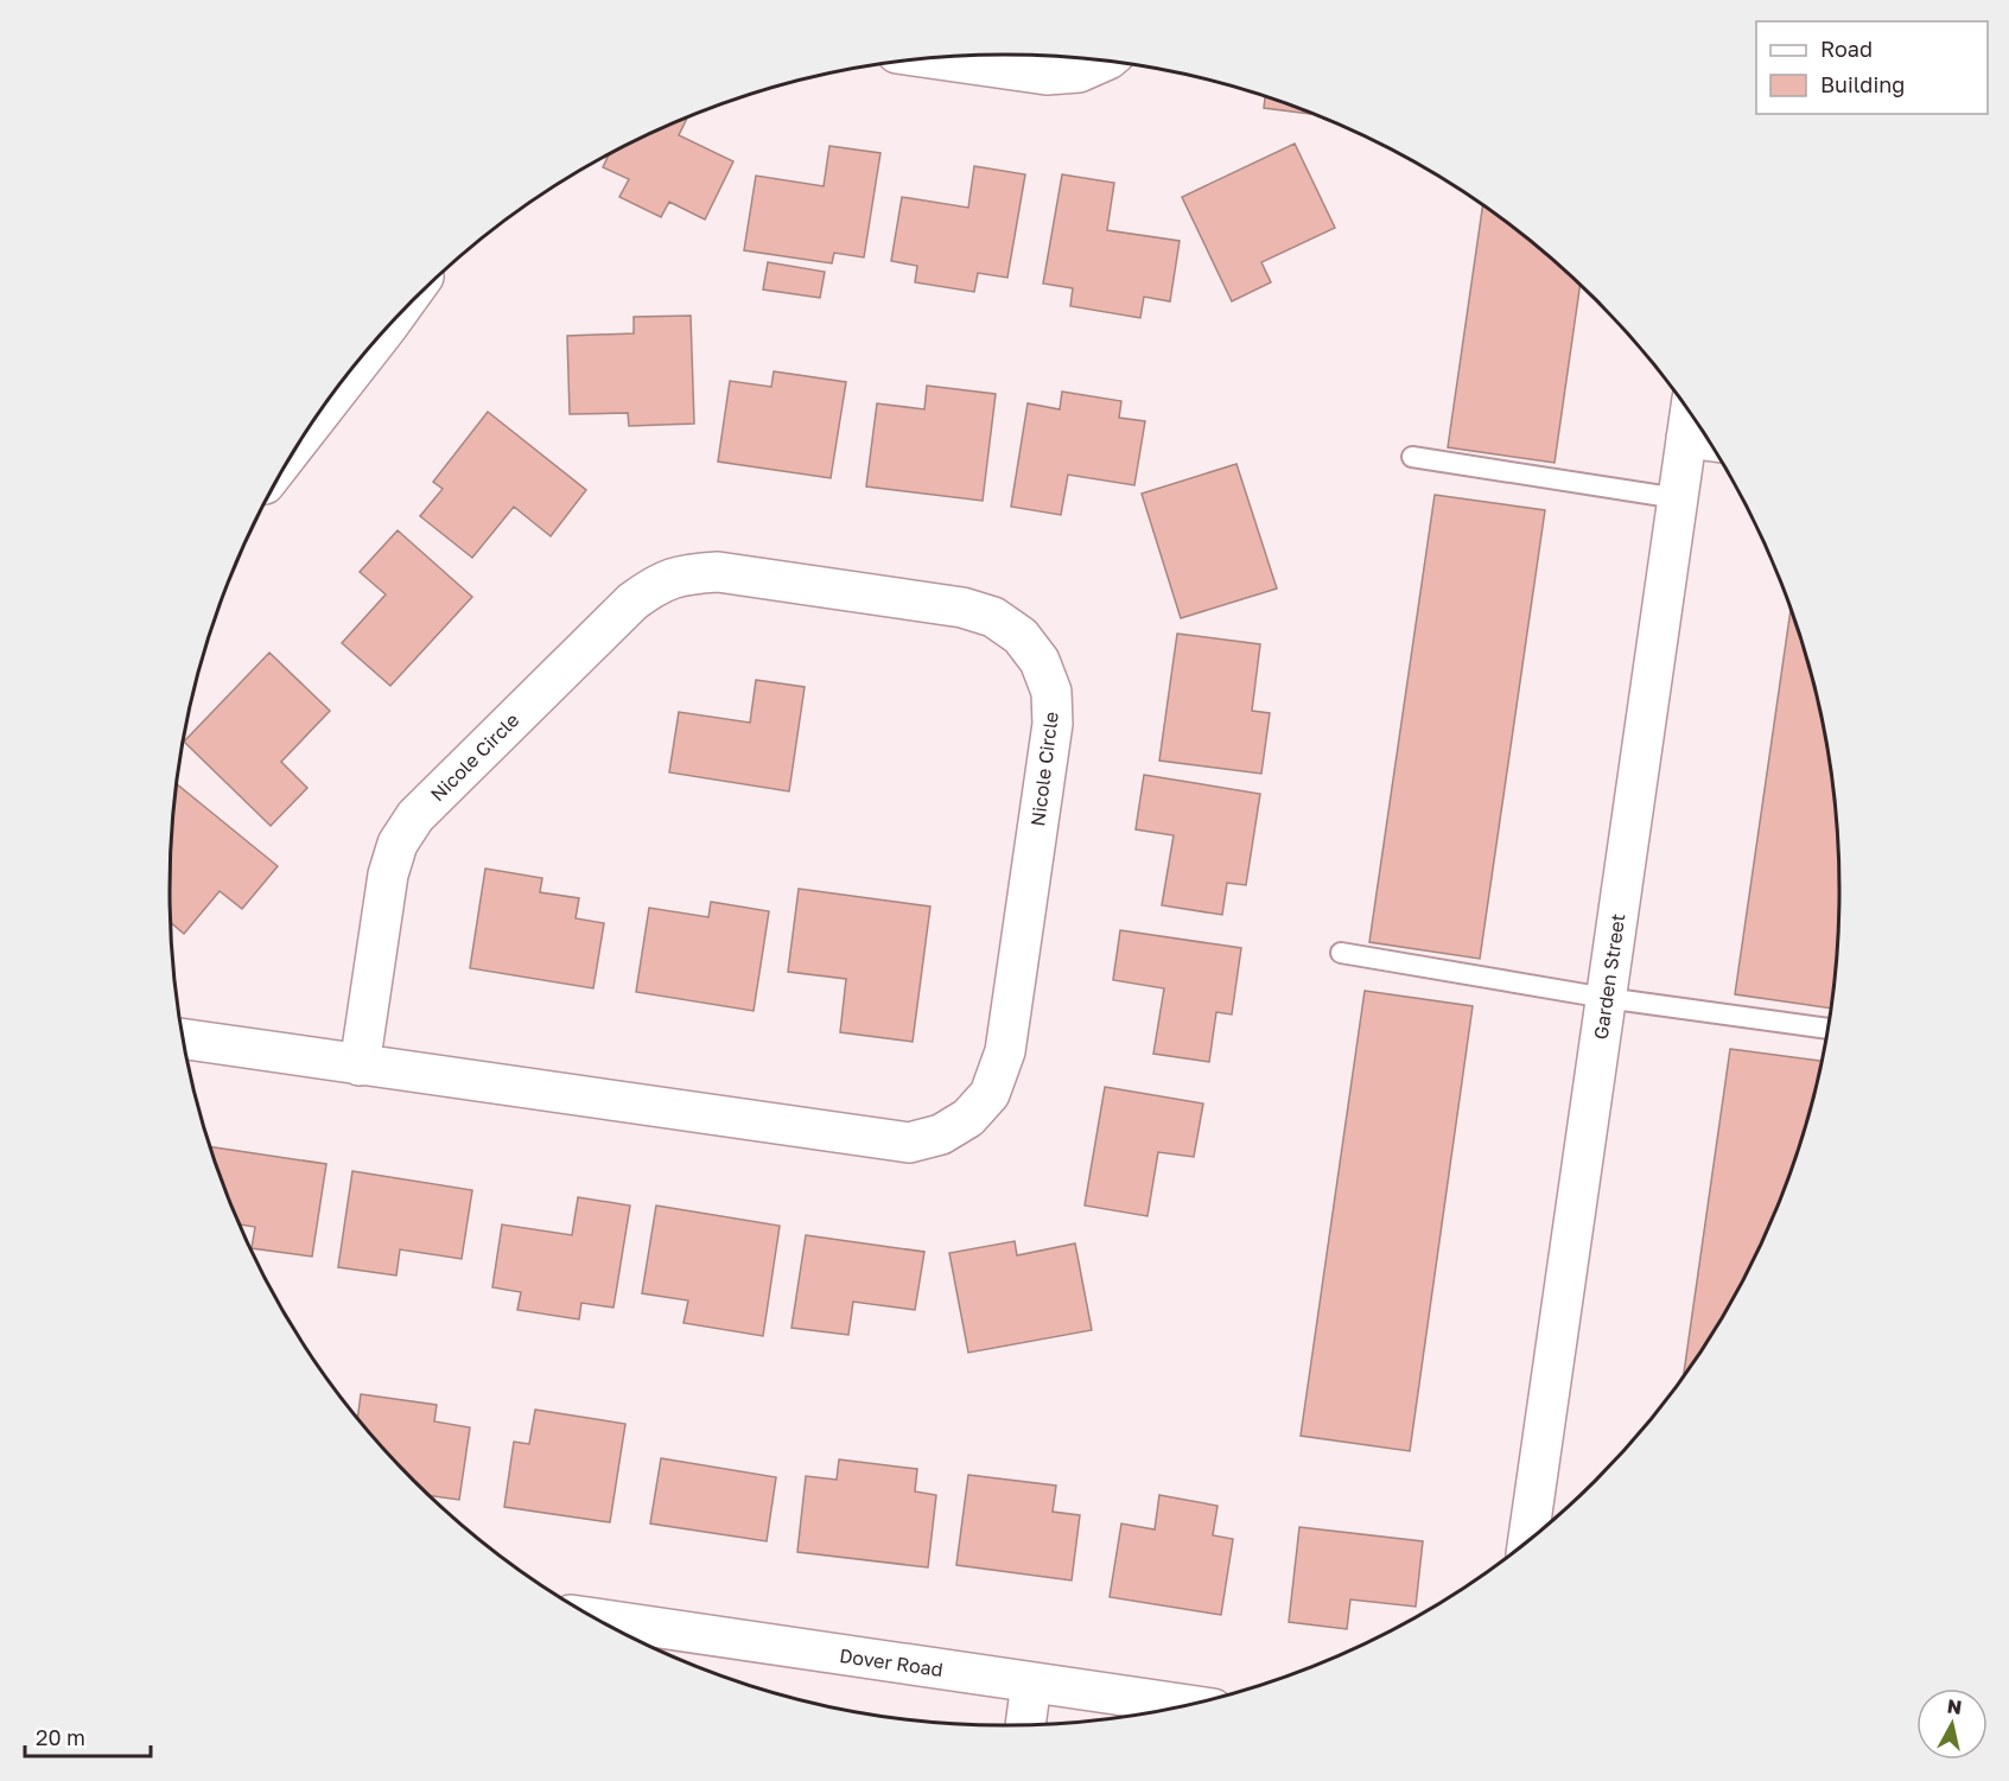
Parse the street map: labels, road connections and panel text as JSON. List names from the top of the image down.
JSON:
{
  "streets": {
    "street": ["Nicole Circle", "Garden Street", "Dover Road"]
  },
  "legend": ["Road", "Building"],
  "scale_bar": "20 m",
  "north": "top"
}
